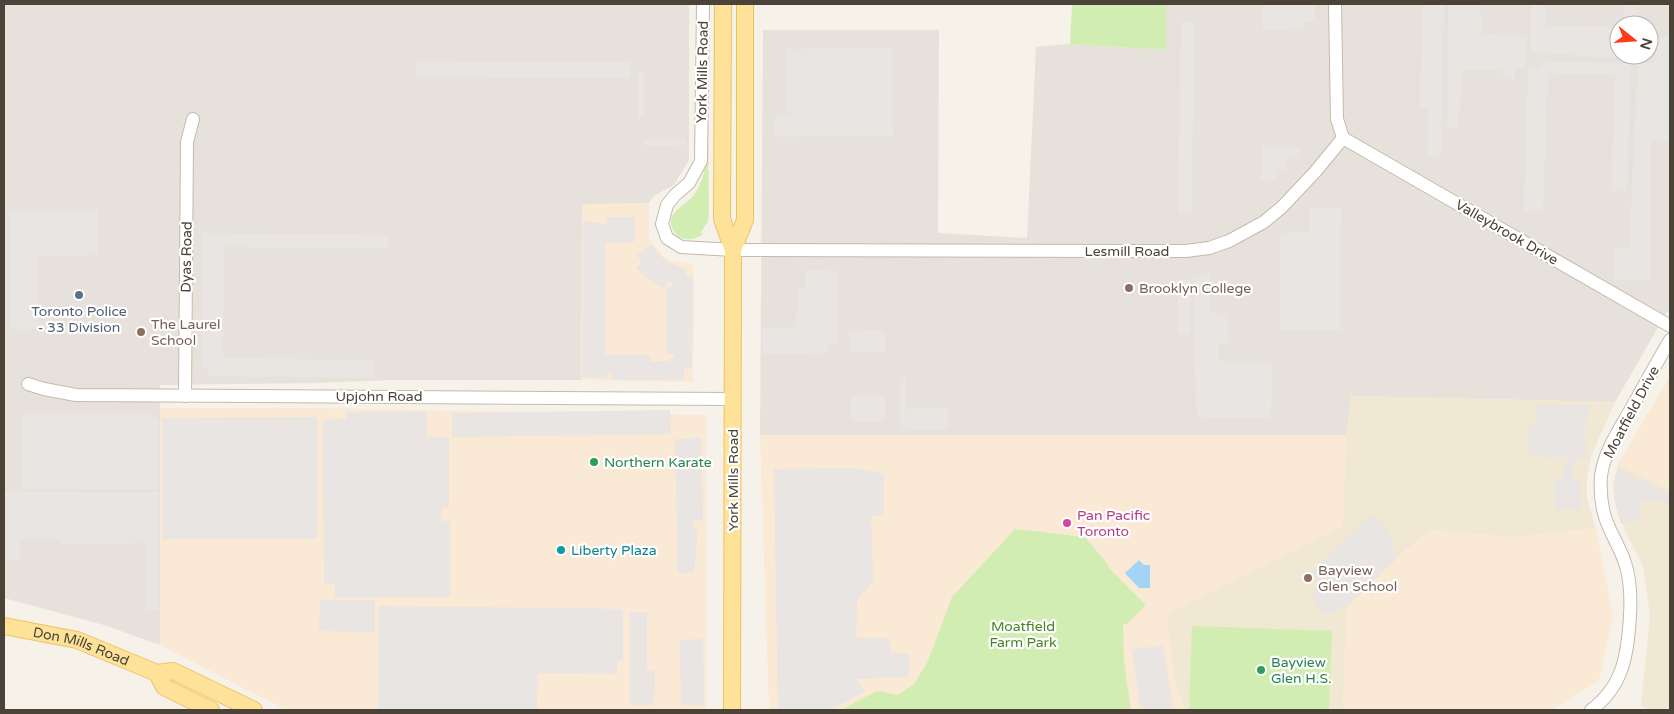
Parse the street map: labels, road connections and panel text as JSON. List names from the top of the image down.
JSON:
{
  "streets": {
    "main road": ["York Mills Road", "Don Mills Road"],
    "street": [
      "Valleybrook Drive",
      "Lesmill Road",
      "Dyas Road",
      "Upjohn Road",
      "Moatfield Drive"
    ]
  },
  "crossings": [
    ["York Mills Road", "Lesmill Road"],
    ["York Mills Road", "Upjohn Road"],
    ["Valleybrook Drive", "Lesmill Road"],
    ["Dyas Road", "Upjohn Road"]
  ],
  "parks": ["Moatfield Farm Park"],
  "places": [
    "Brooklyn College",
    "Toronto Police - 33 Division",
    "The Laurel School",
    "Northern Karate",
    "Pan Pacific Toronto",
    "Liberty Plaza",
    "Bayview Glen School",
    "Bayview Glen H.S."
  ],
  "north": "right"
}
